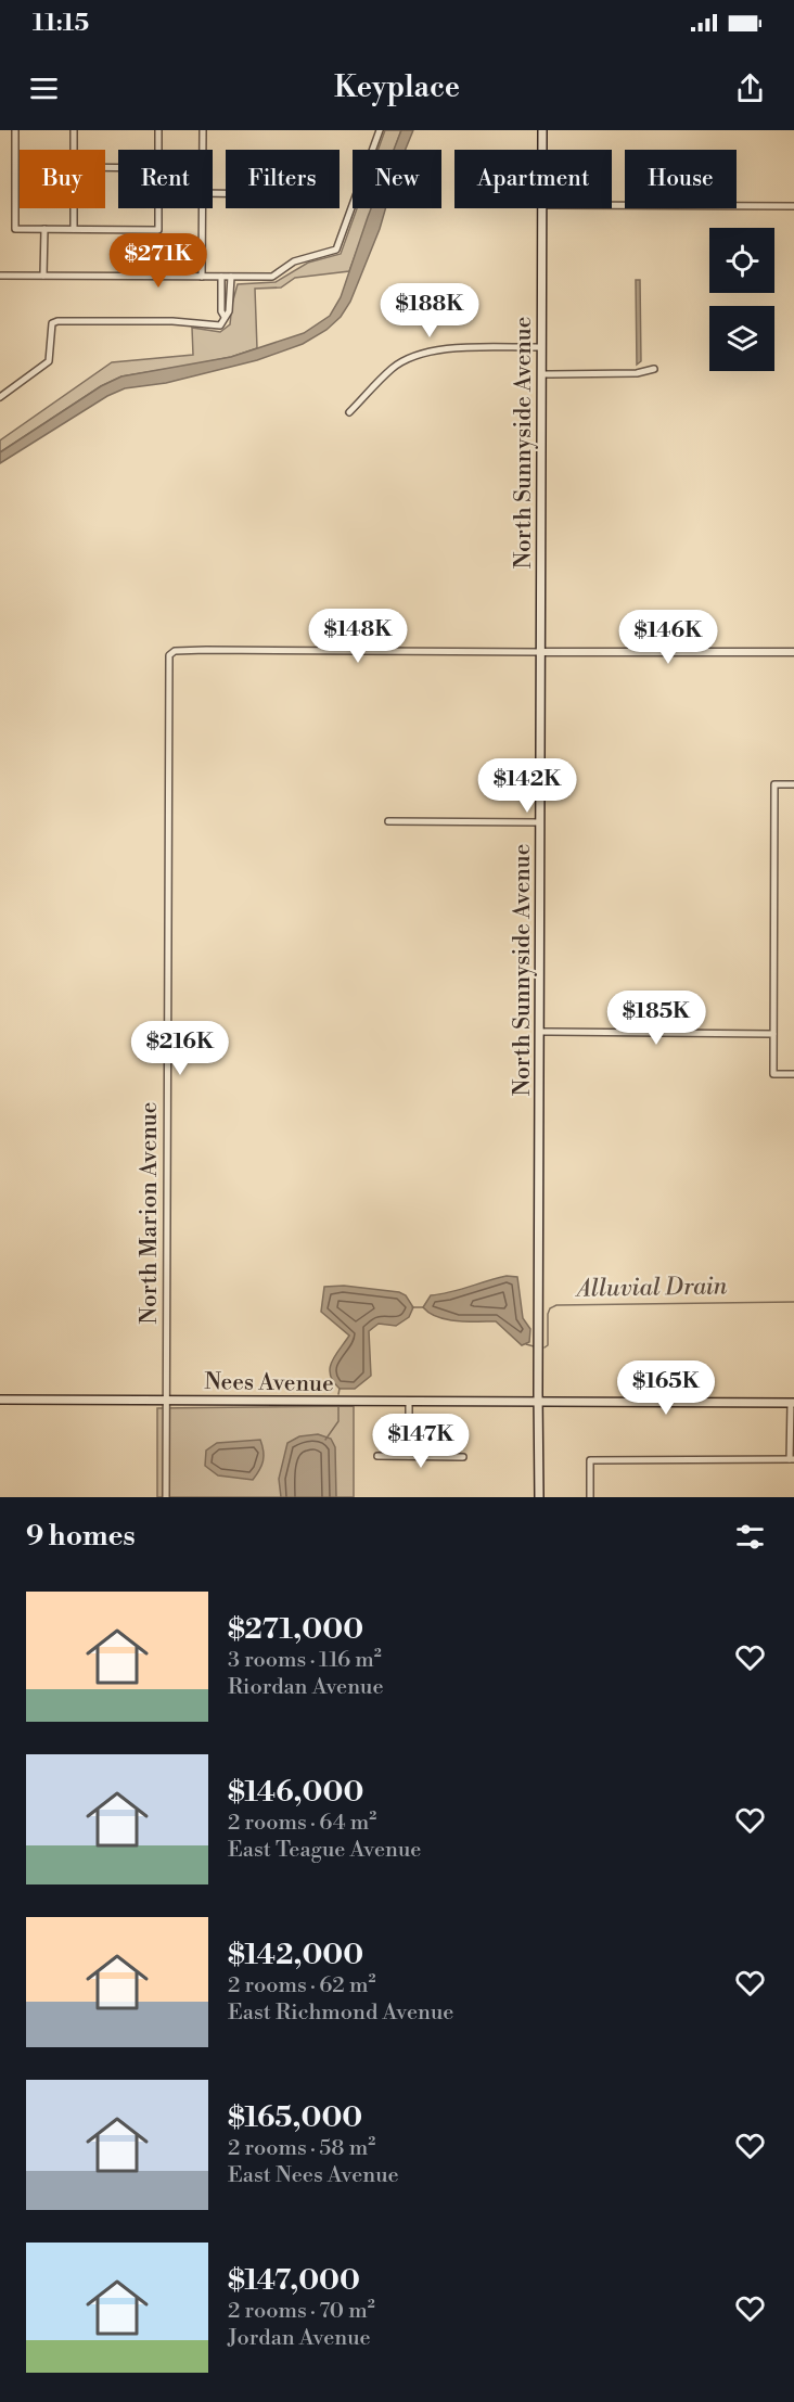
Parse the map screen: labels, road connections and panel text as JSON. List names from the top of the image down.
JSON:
{
  "streets": {
    "main road": ["North Sunnyside Avenue", "Nees Avenue"],
    "street": ["North Marion Avenue"]
  },
  "crossings": [
    ["North Sunnyside Avenue", "North Marion Avenue"],
    ["North Sunnyside Avenue", "Nees Avenue"],
    ["North Marion Avenue", "Nees Avenue"]
  ],
  "water": ["Alluvial Drain"],
  "page": {
    "status": "11:15",
    "header": "Keyplace",
    "chip": [
      "Buy",
      "Rent",
      "Filters",
      "New",
      "Apartment",
      "House"
    ],
    "price": [
      "$271K",
      "$188K",
      "$148K",
      "$146K",
      "$142K",
      "$185K",
      "$216K",
      "$165K",
      "$147K"
    ],
    "heading": "9 homes",
    "list": [
      {
        "name": "$271,000",
        "note": "3 rooms · 116 m² · Riordan Avenue"
      },
      {
        "name": "$146,000",
        "note": "2 rooms · 64 m² · East Teague Avenue"
      },
      {
        "name": "$142,000",
        "note": "2 rooms · 62 m² · East Richmond Avenue"
      },
      {
        "name": "$165,000",
        "note": "2 rooms · 58 m² · East Nees Avenue"
      },
      {
        "name": "$147,000",
        "note": "2 rooms · 70 m² · Jordan Avenue"
      }
    ]
  }
}
